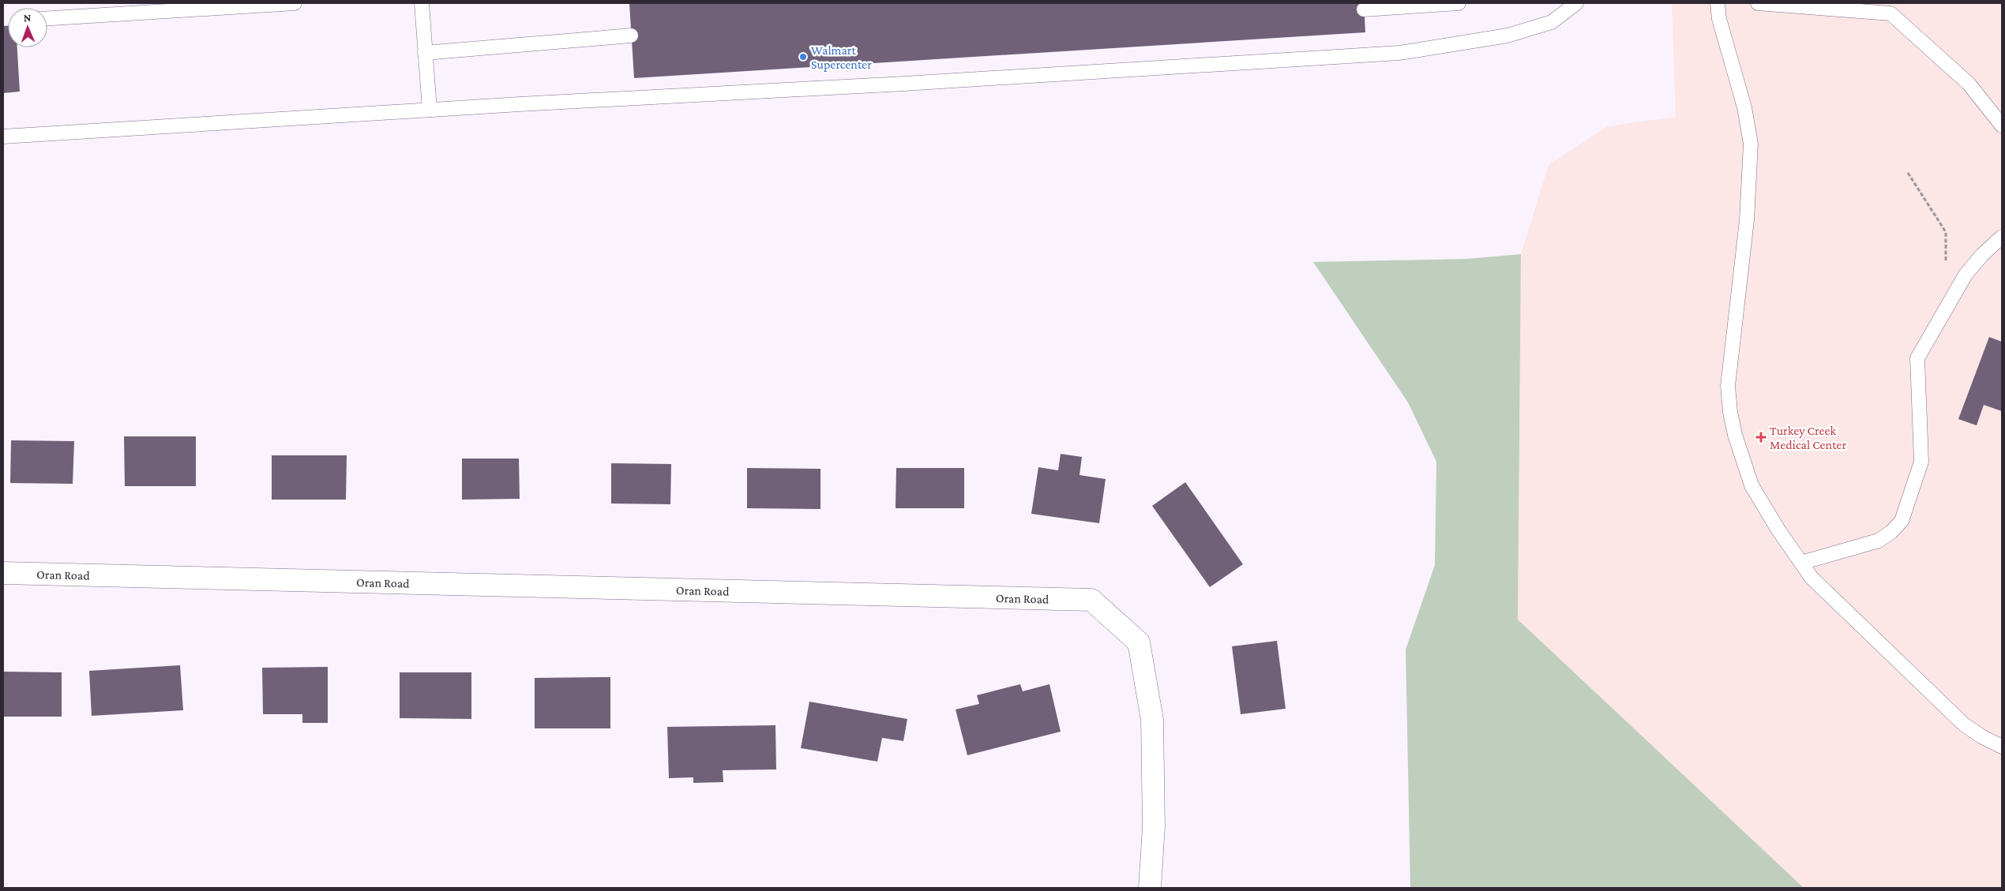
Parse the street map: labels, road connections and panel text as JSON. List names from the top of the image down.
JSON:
{
  "streets": {
    "street": ["Oran Road"]
  },
  "places": {
    "other": ["Walmart Supercenter"],
    "health": ["Turkey Creek Medical Center"]
  },
  "north": "top"
}
